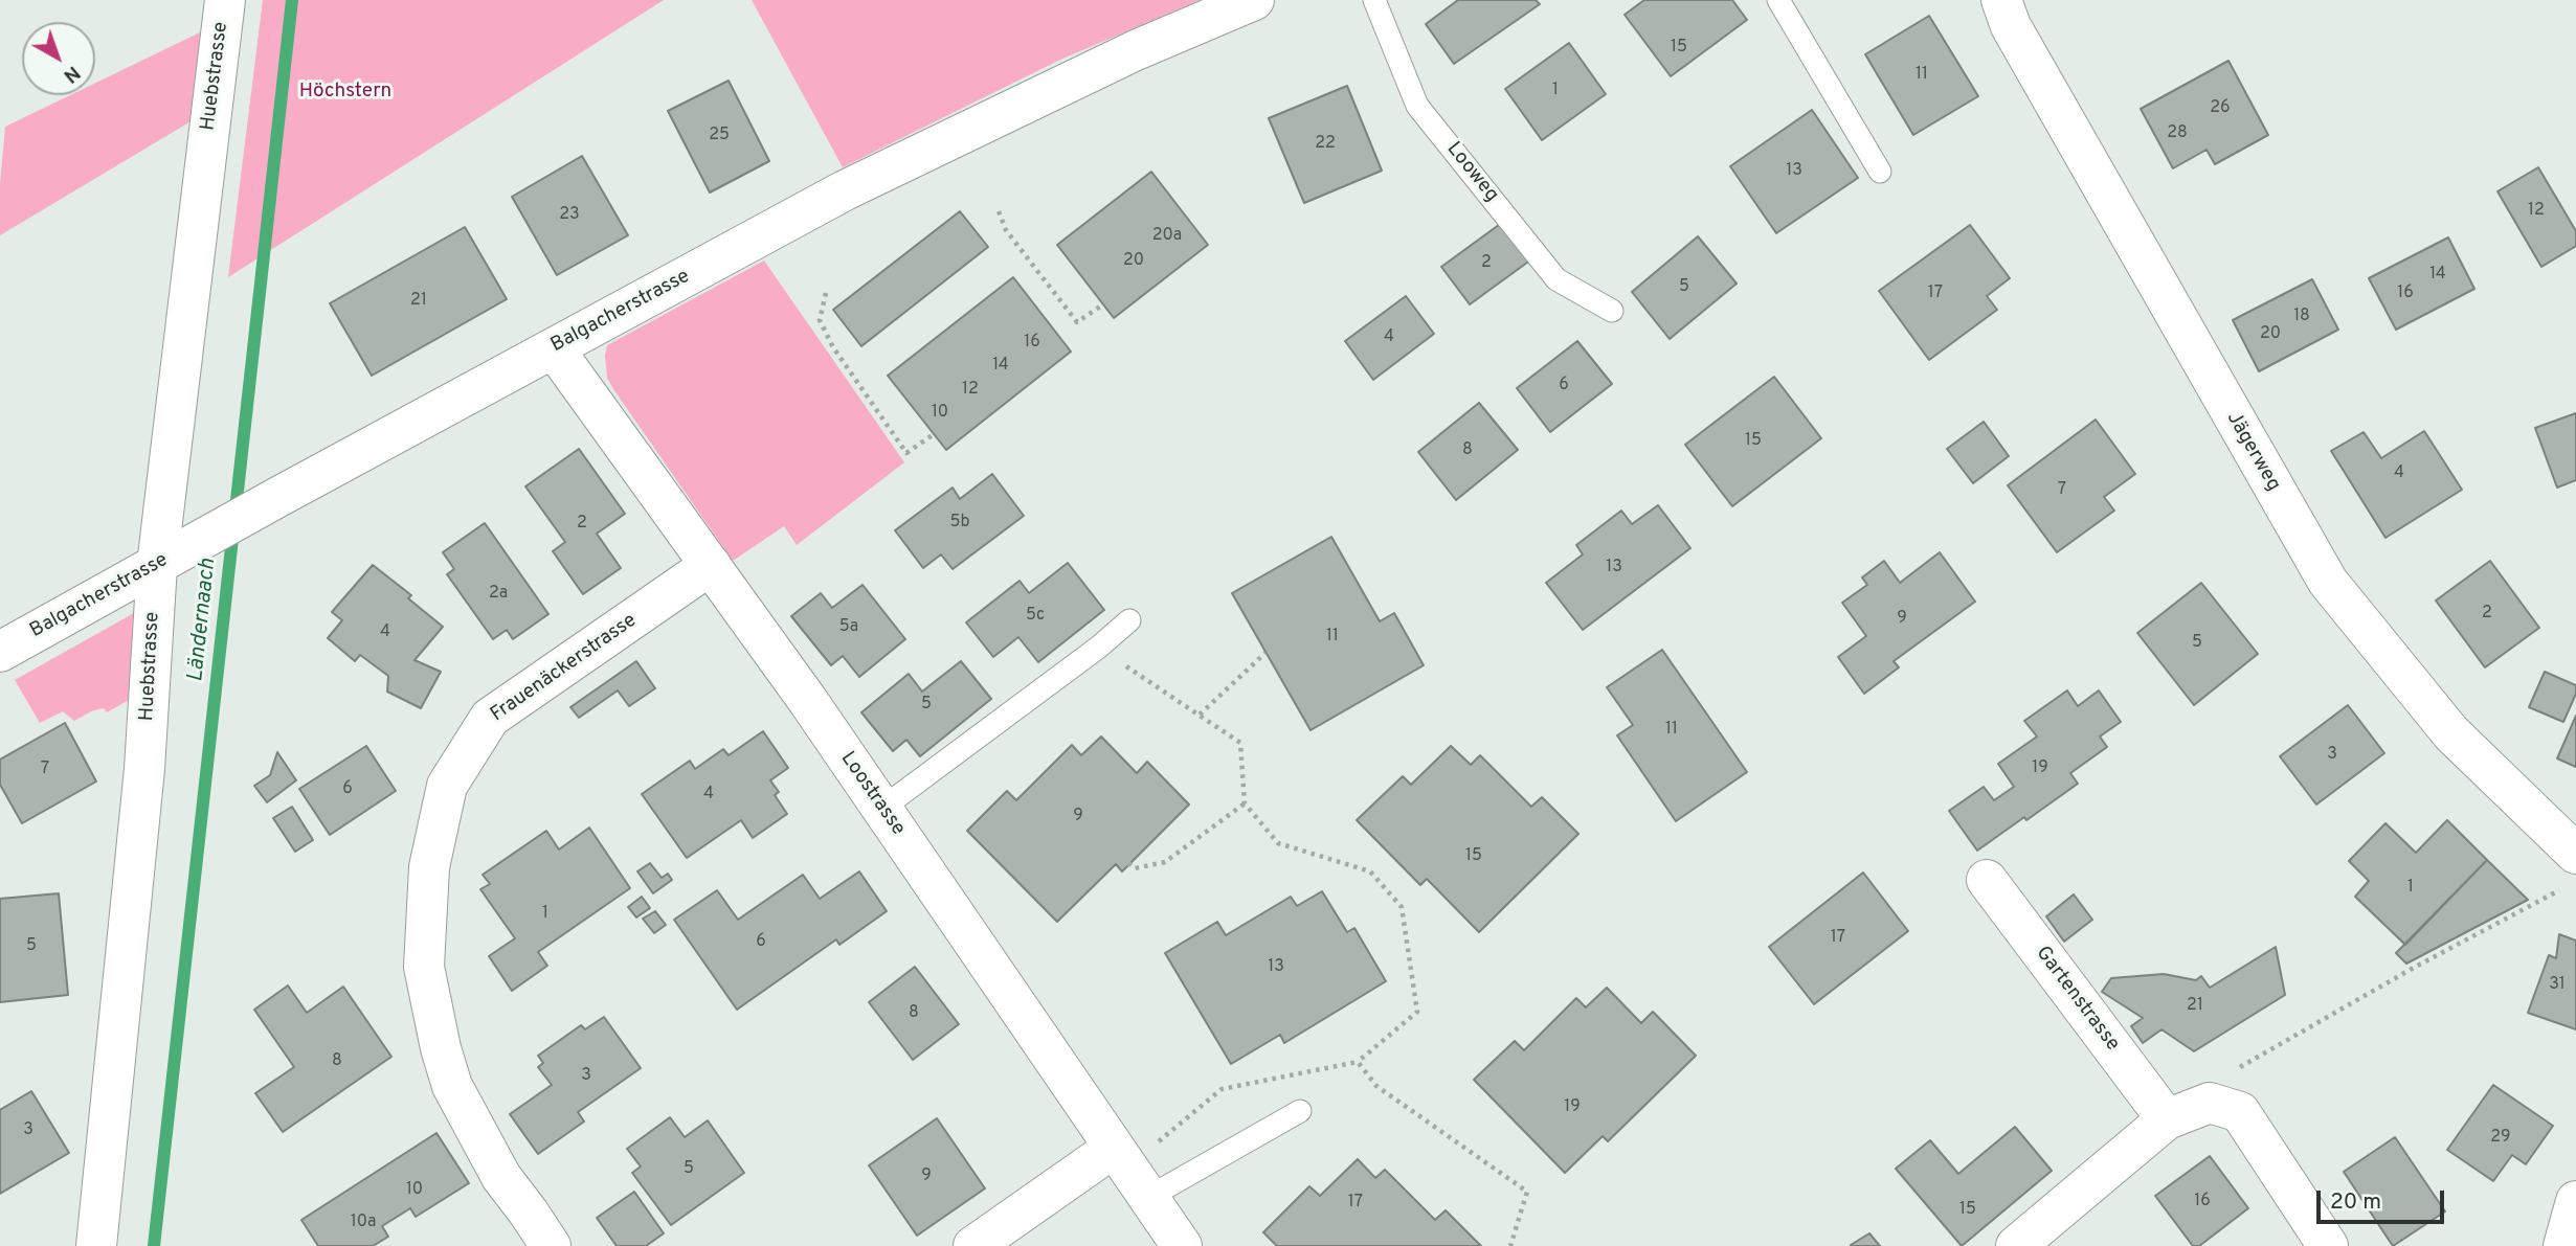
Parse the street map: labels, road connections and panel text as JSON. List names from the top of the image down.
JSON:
{
  "streets": {
    "street": [
      "Huebstrasse",
      "Balgacherstrasse",
      "Jägerweg",
      "Frauenäckerstrasse",
      "Loostrasse",
      "Gartenstrasse"
    ],
    "lane": ["Looweg"]
  },
  "crossings": [
    ["Huebstrasse", "Balgacherstrasse"],
    ["Balgacherstrasse", "Loostrasse"],
    ["Frauenäckerstrasse", "Loostrasse"]
  ],
  "water": ["Ländernaach"],
  "parks": ["Höchstern"],
  "house_numbers": [
    "15",
    "11",
    "1",
    "26",
    "28",
    "25",
    "22",
    "13",
    "12",
    "23",
    "20a",
    "20",
    "2",
    "14",
    "5",
    "17",
    "16",
    "21",
    "18",
    "20",
    "4",
    "16",
    "14",
    "6",
    "12",
    "10",
    "15",
    "8",
    "4",
    "7",
    "5b",
    "2",
    "13",
    "2a",
    "2",
    "5c",
    "9",
    "5a",
    "4",
    "11",
    "5",
    "5",
    "11",
    "3",
    "19",
    "7",
    "6",
    "4",
    "9",
    "15",
    "1",
    "1",
    "17",
    "6",
    "5",
    "13",
    "31",
    "21",
    "8",
    "8",
    "3",
    "19",
    "3",
    "29",
    "5",
    "9",
    "10",
    "16",
    "17",
    "15",
    "10a"
  ],
  "scale_bar": "20 m",
  "north": "bottom right"
}
